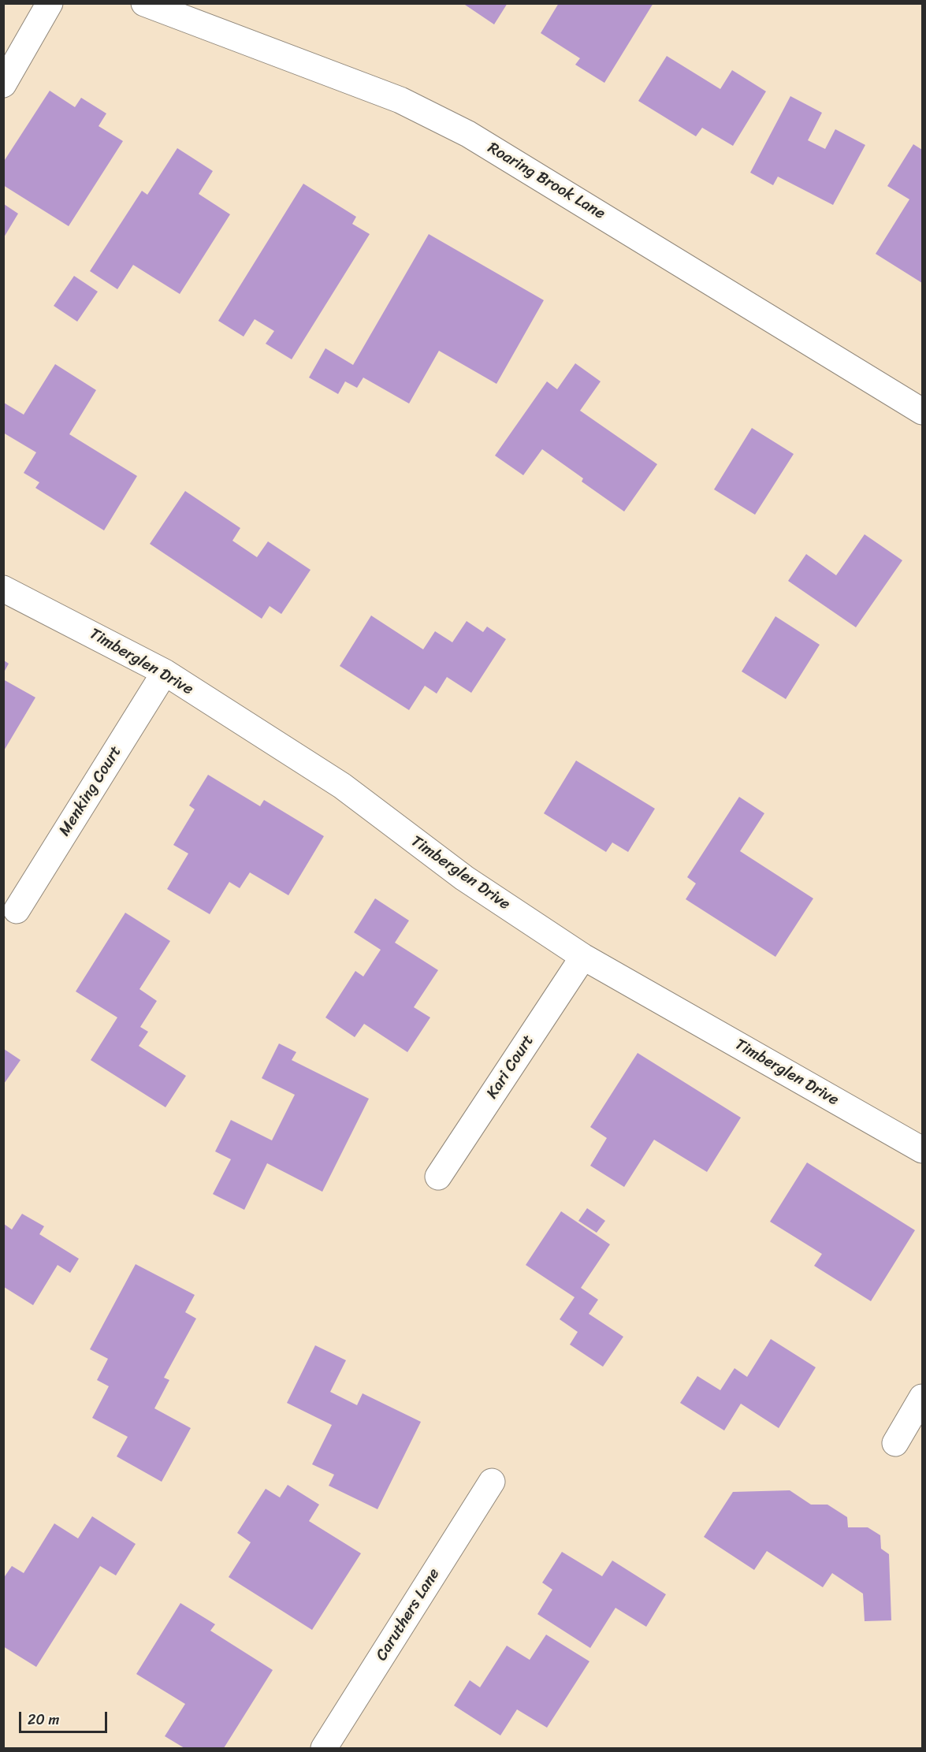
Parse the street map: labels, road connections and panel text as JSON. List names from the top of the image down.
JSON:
{
  "streets": {
    "street": [
      "Roaring Brook Lane",
      "Timberglen Drive",
      "Menking Court",
      "Kari Court",
      "Caruthers Lane"
    ]
  },
  "crossings": [
    ["Timberglen Drive", "Menking Court"],
    ["Timberglen Drive", "Kari Court"]
  ],
  "scale_bar": "20 m"
}
